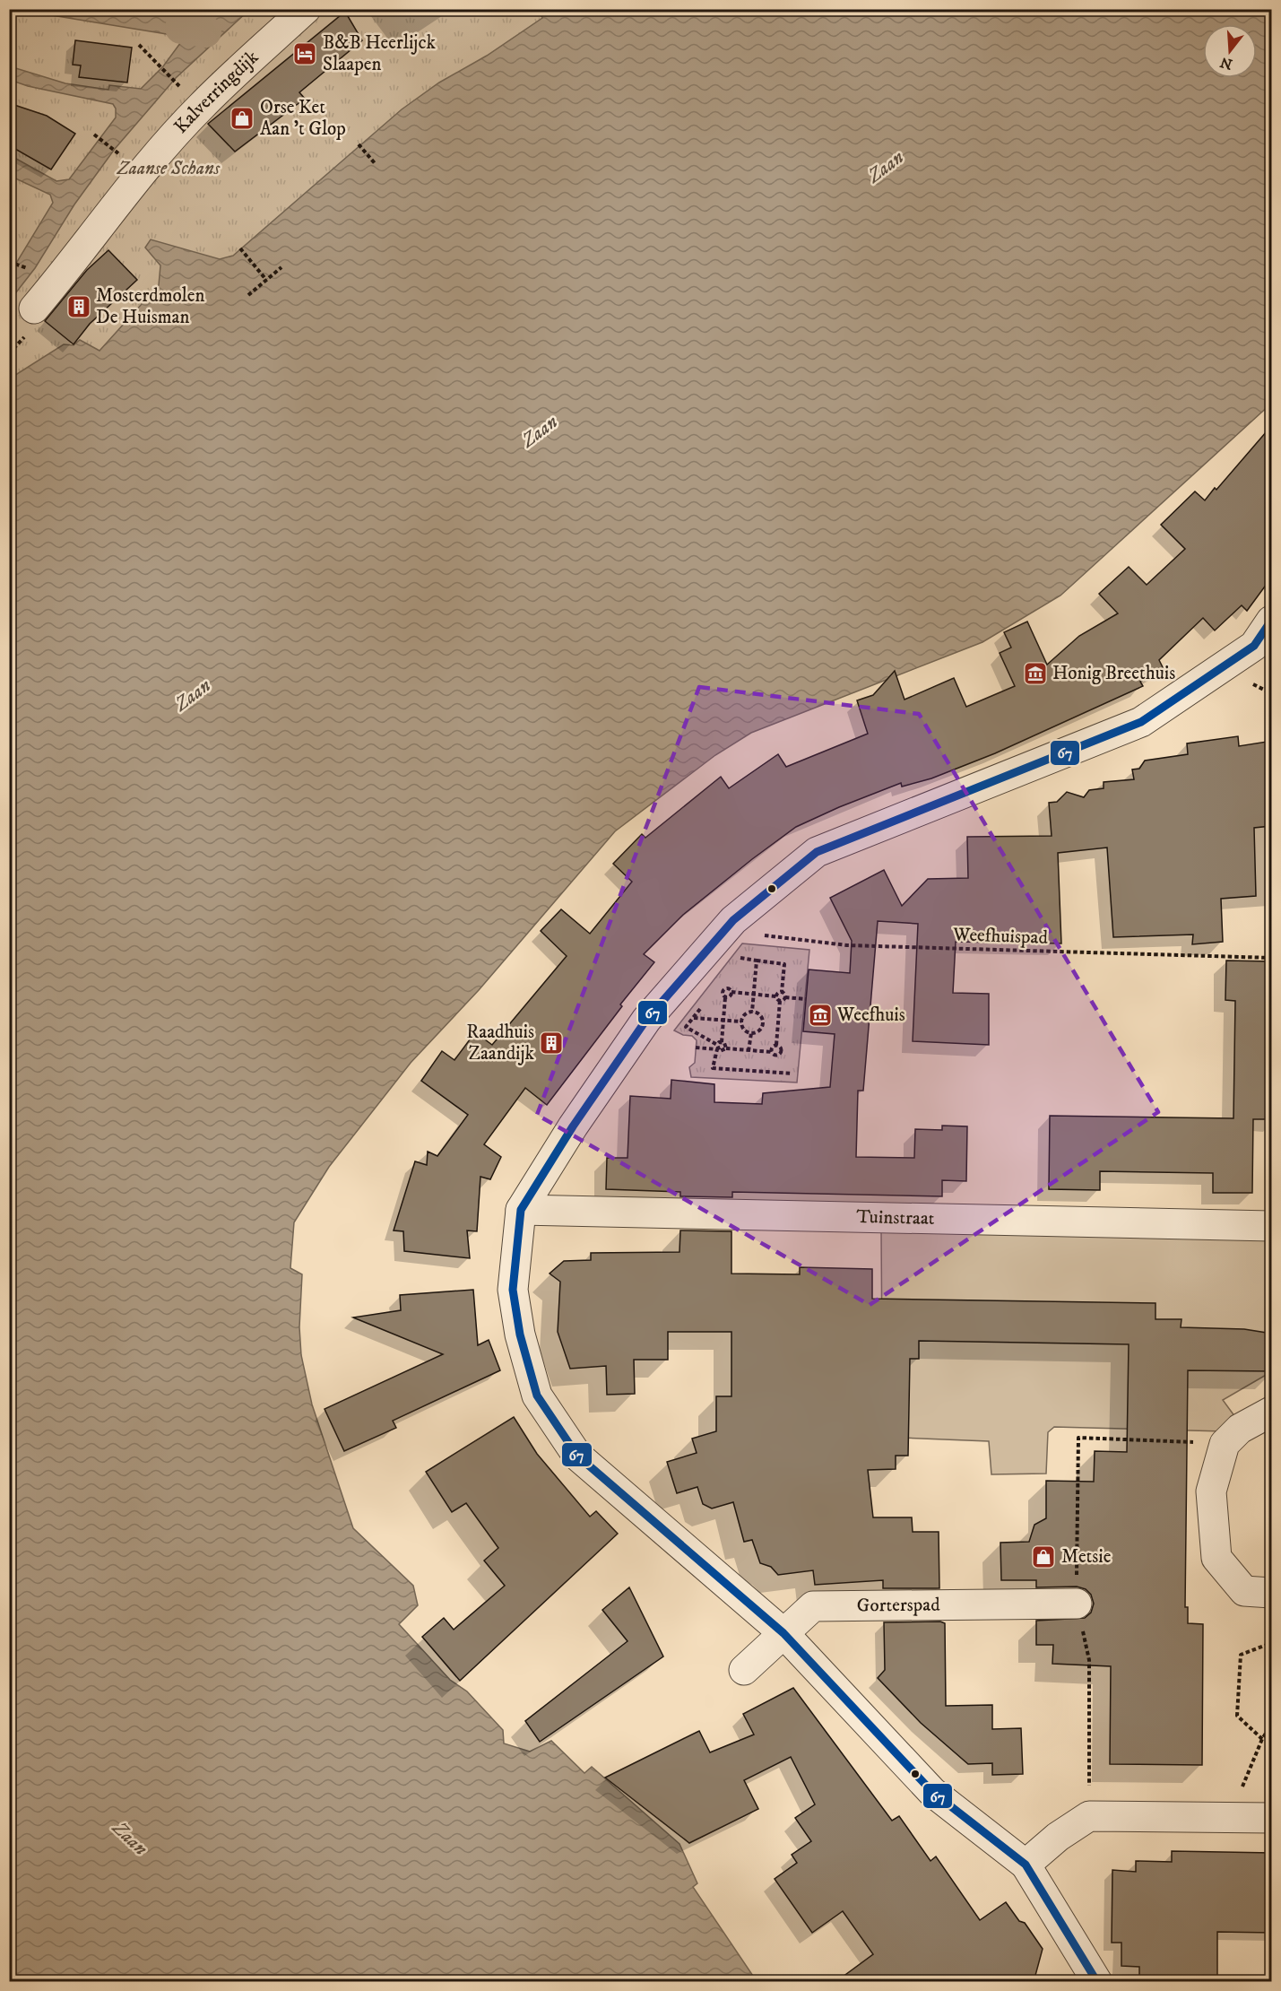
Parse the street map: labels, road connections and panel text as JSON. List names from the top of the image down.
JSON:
{
  "streets": {
    "street": ["Kalverringdijk", "Tuinstraat", "Gorterspad"],
    "path": ["Weefhuispad"]
  },
  "water": ["Zaan"],
  "parks": ["Zaanse Schans"],
  "places": {
    "hotel": ["B&B Heerlijck Slaapen"],
    "shop": ["Orse Ket Aan 't Glop", "Metsie"],
    "building": ["Mosterdmolen De Huisman", "Raadhuis Zaandijk"],
    "museum": ["Honig Breethuis", "Weefhuis"]
  },
  "lines": ["transit line 67"],
  "north": "bottom"
}
